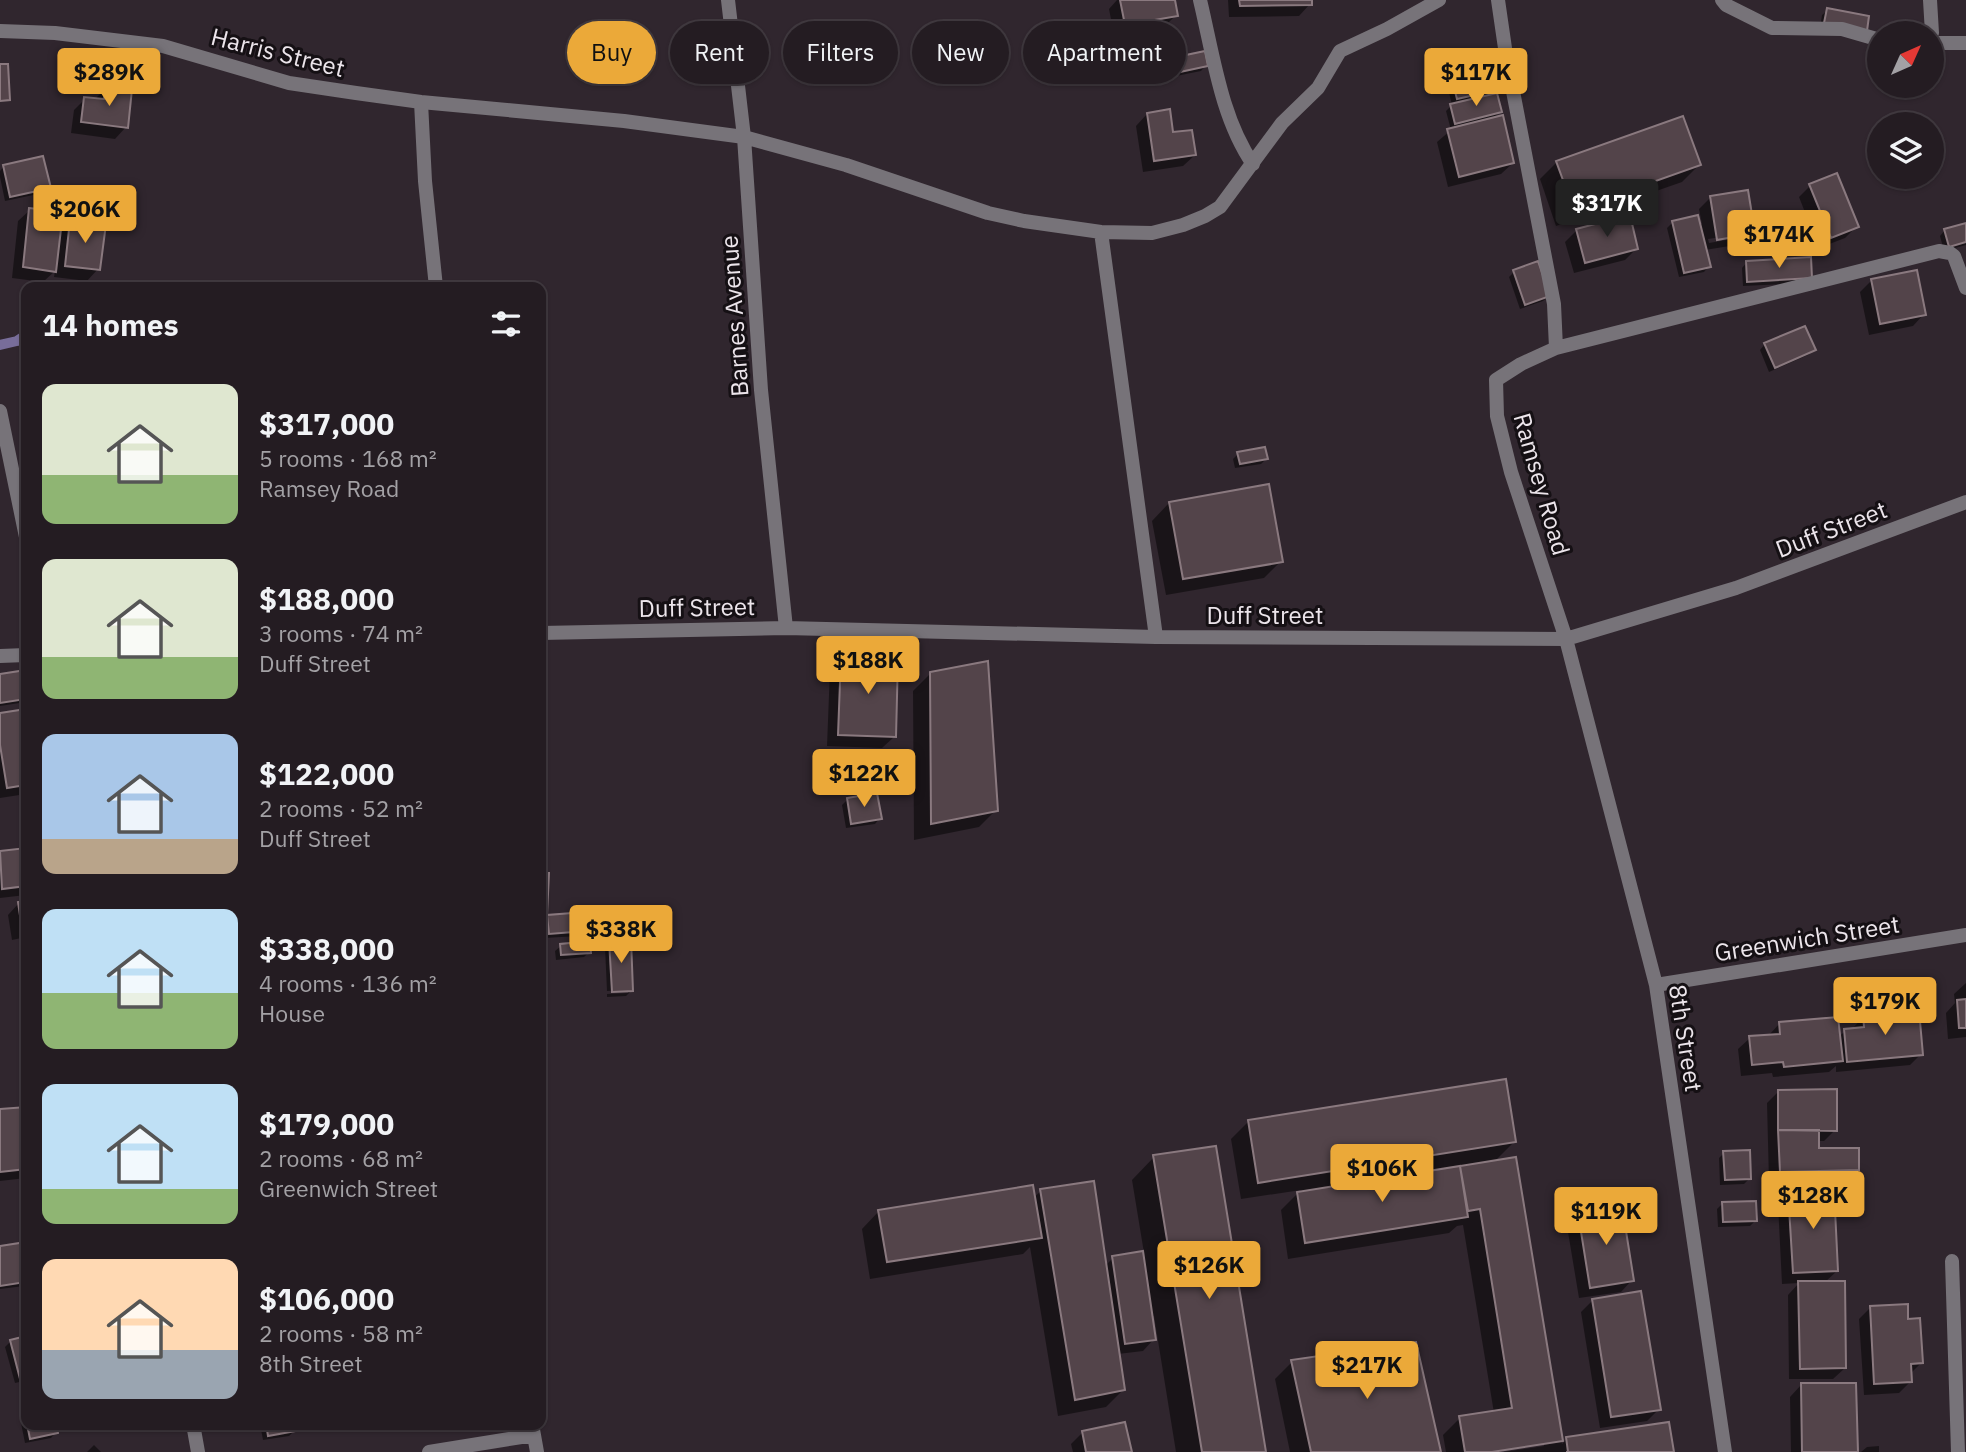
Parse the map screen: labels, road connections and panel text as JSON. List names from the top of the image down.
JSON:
{
  "streets": {
    "street": [
      "Harris Street",
      "Barnes Avenue",
      "Ramsey Road",
      "Duff Street",
      "Greenwich Street",
      "8th Street"
    ]
  },
  "crossings": [
    ["Harris Street", "Barnes Avenue"],
    ["Barnes Avenue", "Duff Street"],
    ["Ramsey Road", "Duff Street"],
    ["Ramsey Road", "8th Street"],
    ["Duff Street", "8th Street"],
    ["Greenwich Street", "8th Street"]
  ],
  "north": "top right",
  "page": {
    "chip": [
      "Buy",
      "Rent",
      "Filters",
      "New",
      "Apartment"
    ],
    "price": [
      "$289K",
      "$117K",
      "$317K",
      "$206K",
      "$174K",
      "$188K",
      "$122K",
      "$338K",
      "$179K",
      "$106K",
      "$128K",
      "$119K",
      "$126K",
      "$217K"
    ],
    "heading": "14 homes",
    "list": [
      {
        "name": "$317,000",
        "note": "5 rooms · 168 m² · Ramsey Road"
      },
      {
        "name": "$188,000",
        "note": "3 rooms · 74 m² · Duff Street"
      },
      {
        "name": "$122,000",
        "note": "2 rooms · 52 m² · Duff Street"
      },
      {
        "name": "$338,000",
        "note": "4 rooms · 136 m² · House"
      },
      {
        "name": "$179,000",
        "note": "2 rooms · 68 m² · Greenwich Street"
      },
      {
        "name": "$106,000",
        "note": "2 rooms · 58 m² · 8th Street"
      }
    ]
  }
}
